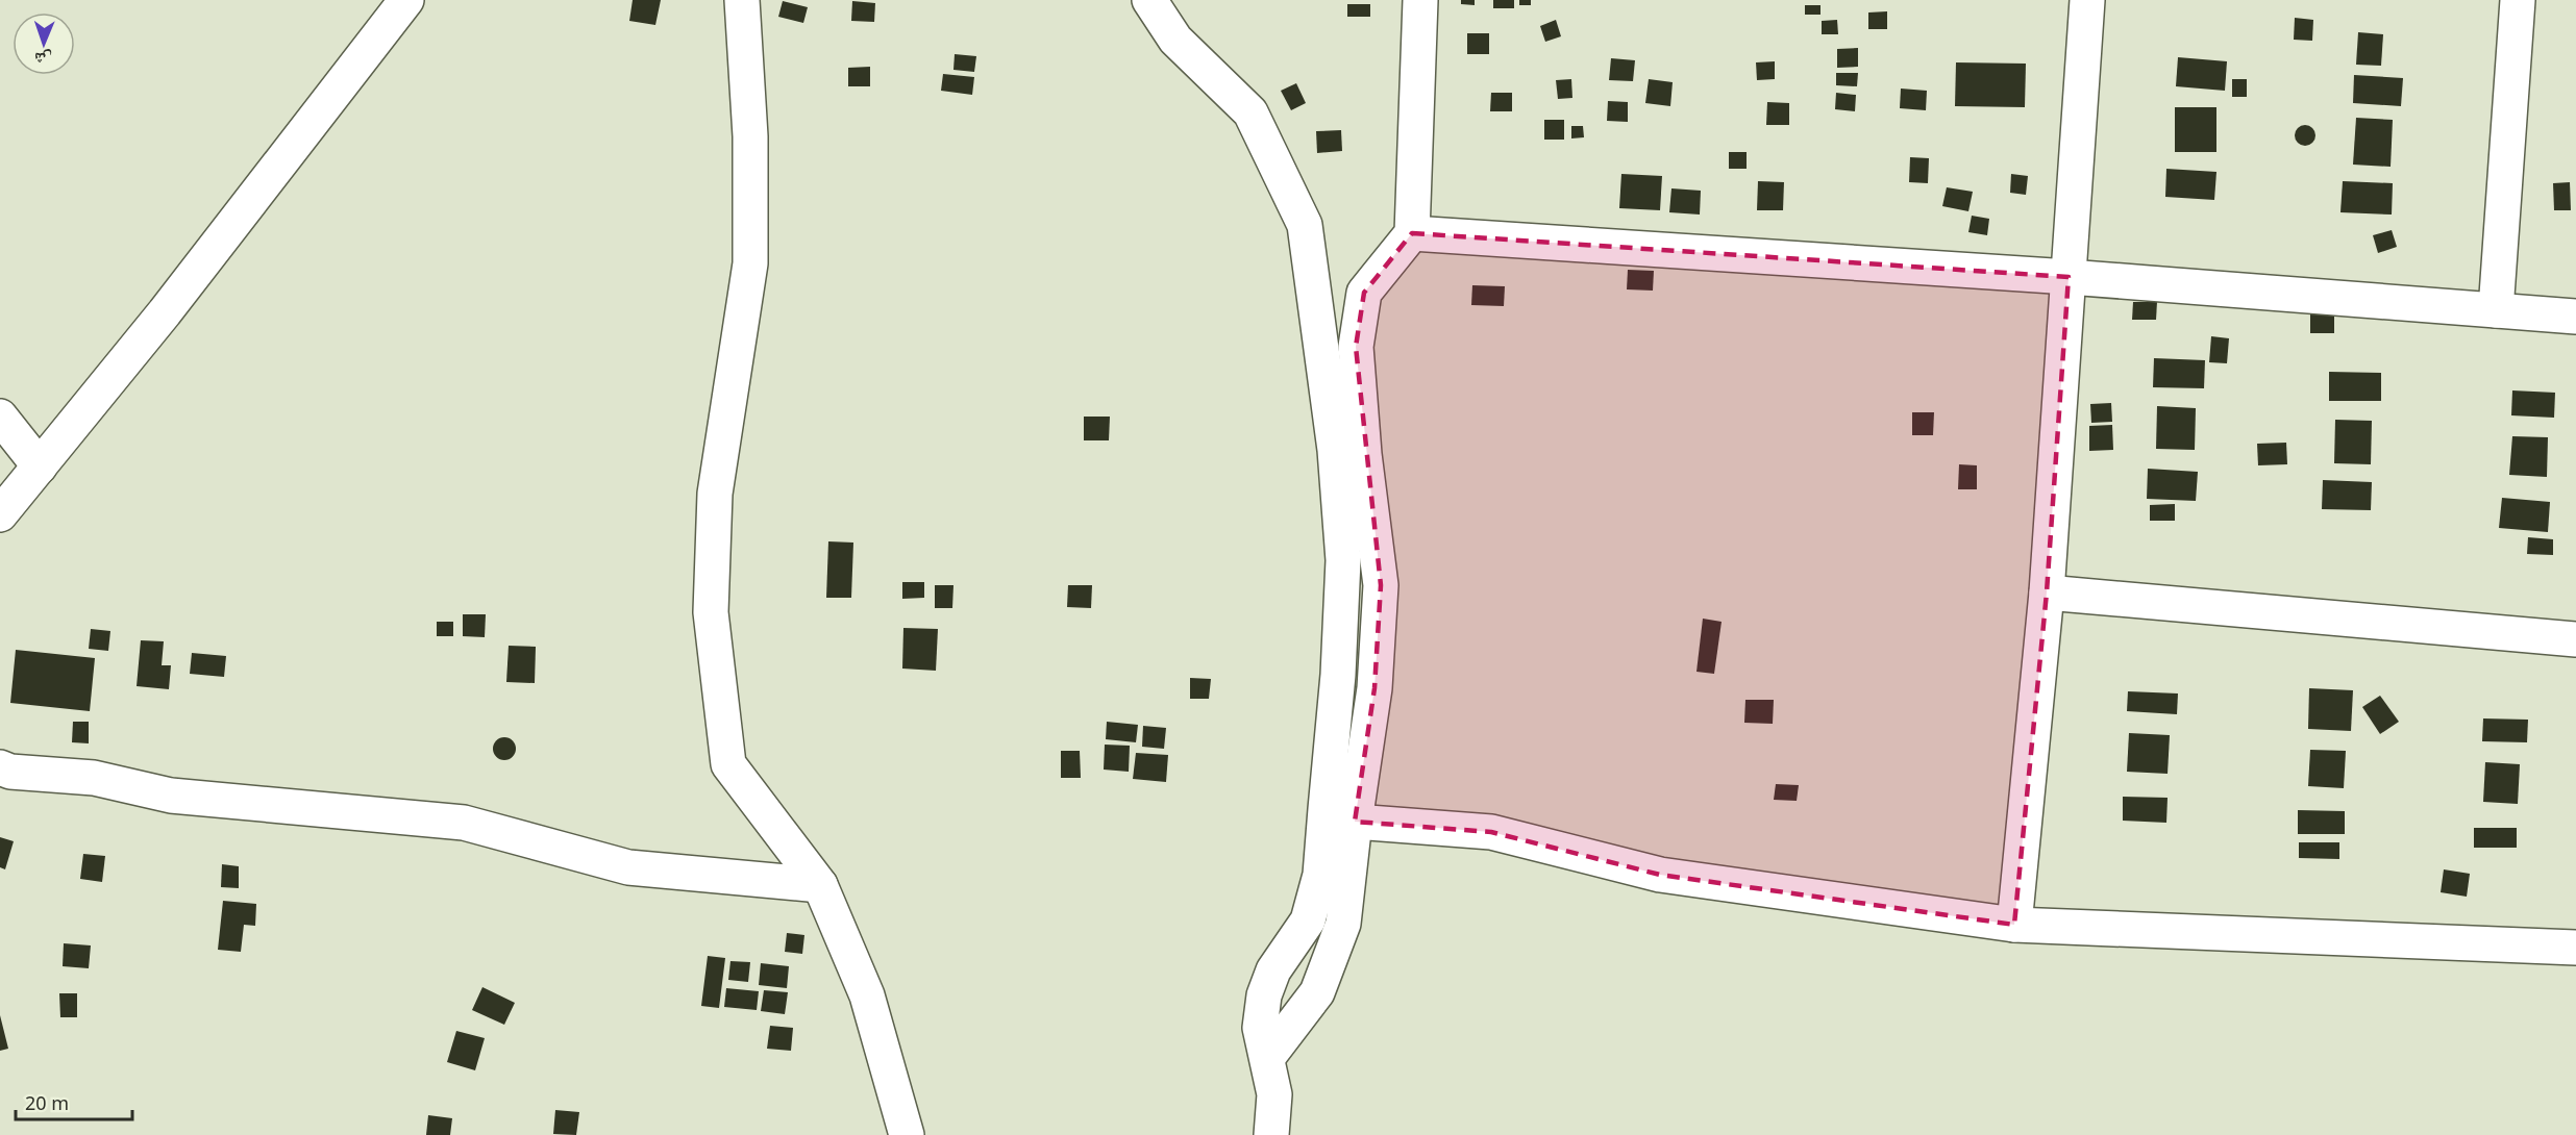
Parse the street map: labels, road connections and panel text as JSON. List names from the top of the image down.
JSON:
{
  "scale_bar": "20 m",
  "north": "bottom"
}
